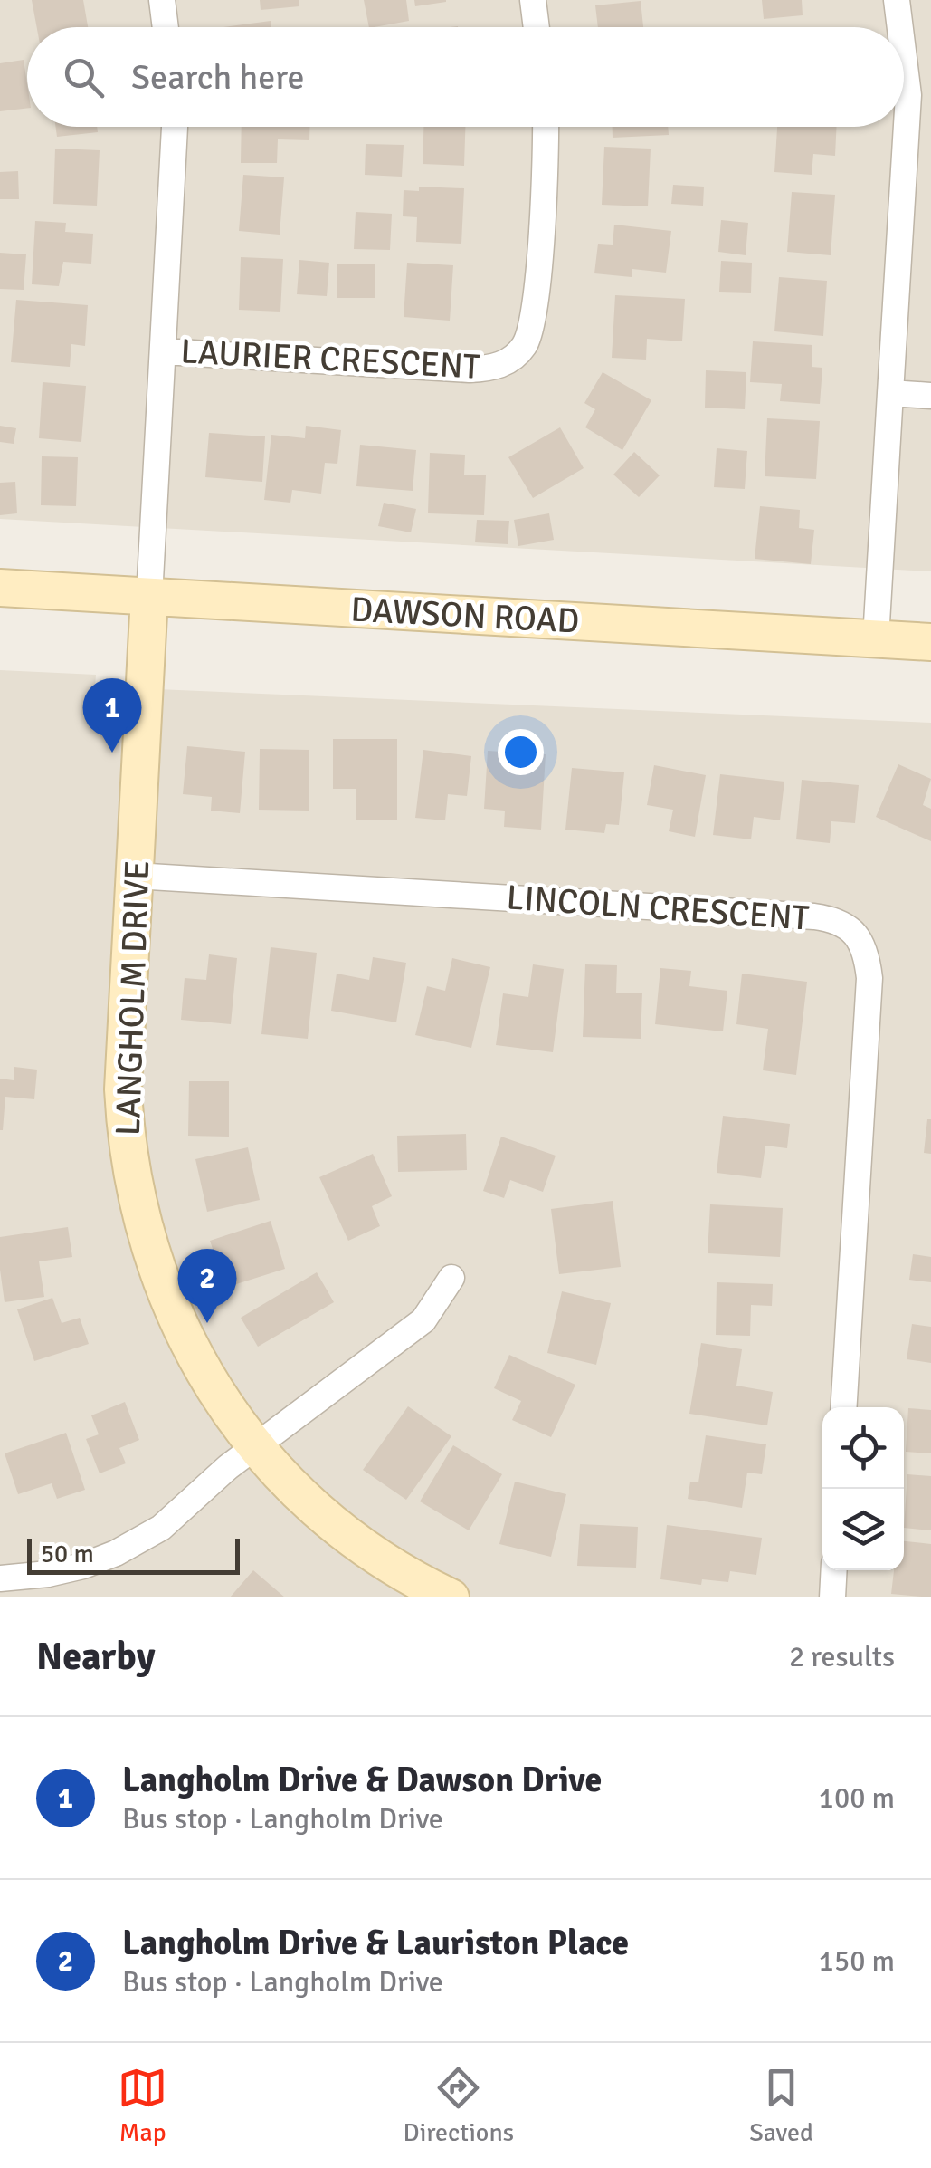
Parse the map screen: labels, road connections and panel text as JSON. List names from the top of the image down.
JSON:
{
  "streets": {
    "street": [
      "LAURIER CRESCENT",
      "DAWSON ROAD",
      "LINCOLN CRESCENT",
      "LANGHOLM DRIVE"
    ]
  },
  "crossings": [
    ["DAWSON ROAD", "LANGHOLM DRIVE"],
    ["LINCOLN CRESCENT", "LANGHOLM DRIVE"]
  ],
  "scale_bar": "50 m",
  "page": {
    "search": "Search here",
    "pins": ["1", "2"],
    "scale": "50 m",
    "heading": ["Nearby", "2 results"],
    "list": [
      {
        "mark": "1",
        "name": "Langholm Drive & Dawson Drive",
        "note": "Bus stop · Langholm Drive",
        "value": "100 m"
      },
      {
        "mark": "2",
        "name": "Langholm Drive & Lauriston Place",
        "note": "Bus stop · Langholm Drive",
        "value": "150 m"
      }
    ],
    "nav": ["Map", "Directions", "Saved"]
  }
}
